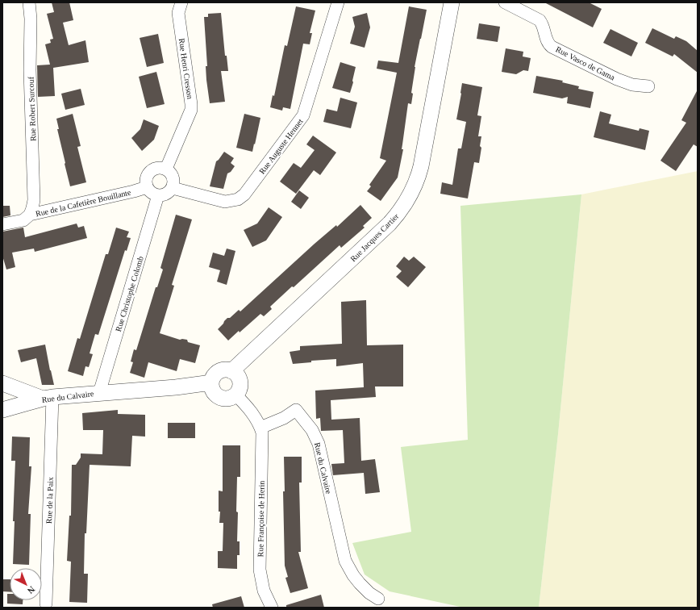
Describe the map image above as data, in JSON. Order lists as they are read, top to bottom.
{
  "streets": {
    "street": [
      "Rue Vasco de Gama",
      "Rue Henri Cresson",
      "Rue Robert Surcouf",
      "Rue Auguste Hennet",
      "Rue de la Cafetière Bouillante",
      "Rue Jacques Cartier",
      "Rue Christophe Colomb",
      "Rue du Calvaire",
      "Rue de la Paix",
      "Rue Françoise de Herin"
    ]
  },
  "crossings": [
    ["Rue Henri Cresson", "Rue Auguste Hennet"],
    ["Rue Henri Cresson", "Rue de la Cafetière Bouillante"],
    ["Rue Henri Cresson", "Rue Christophe Colomb"],
    ["Rue Robert Surcouf", "Rue de la Cafetière Bouillante"],
    ["Rue Auguste Hennet", "Rue de la Cafetière Bouillante"],
    ["Rue Auguste Hennet", "Rue Christophe Colomb"],
    ["Rue de la Cafetière Bouillante", "Rue Christophe Colomb"],
    ["Rue Jacques Cartier", "Rue du Calvaire"],
    ["Rue Christophe Colomb", "Rue du Calvaire"],
    ["Rue du Calvaire", "Rue de la Paix"],
    ["Rue du Calvaire", "Rue Françoise de Herin"]
  ],
  "north": "bottom right"
}
